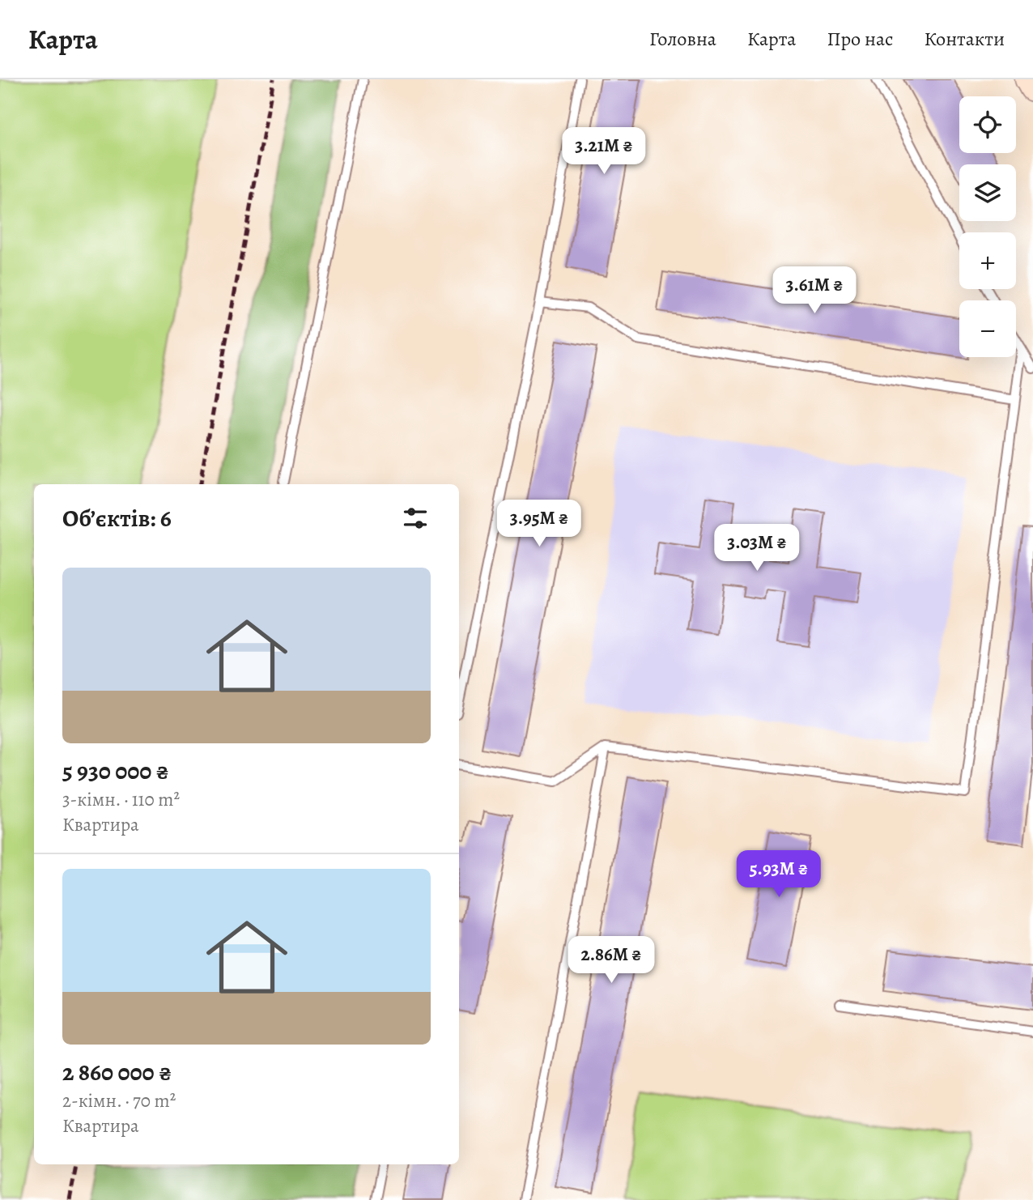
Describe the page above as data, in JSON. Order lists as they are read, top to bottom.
{
  "page": {
    "header": "Карта",
    "nav": [
      "Головна",
      "Карта",
      "Про нас",
      "Контакти"
    ],
    "map_buttons": ["+", "−"],
    "price": [
      "3.21M ₴",
      "3.61M ₴",
      "3.95M ₴",
      "3.03M ₴",
      "5.93M ₴",
      "2.86M ₴"
    ],
    "heading": "Об’єктів: 6",
    "list": [
      {
        "name": "5 930 000 ₴",
        "note": "3-кімн. · 110 m² · Квартира"
      },
      {
        "name": "2 860 000 ₴",
        "note": "2-кімн. · 70 m² · Квартира"
      }
    ]
  }
}
